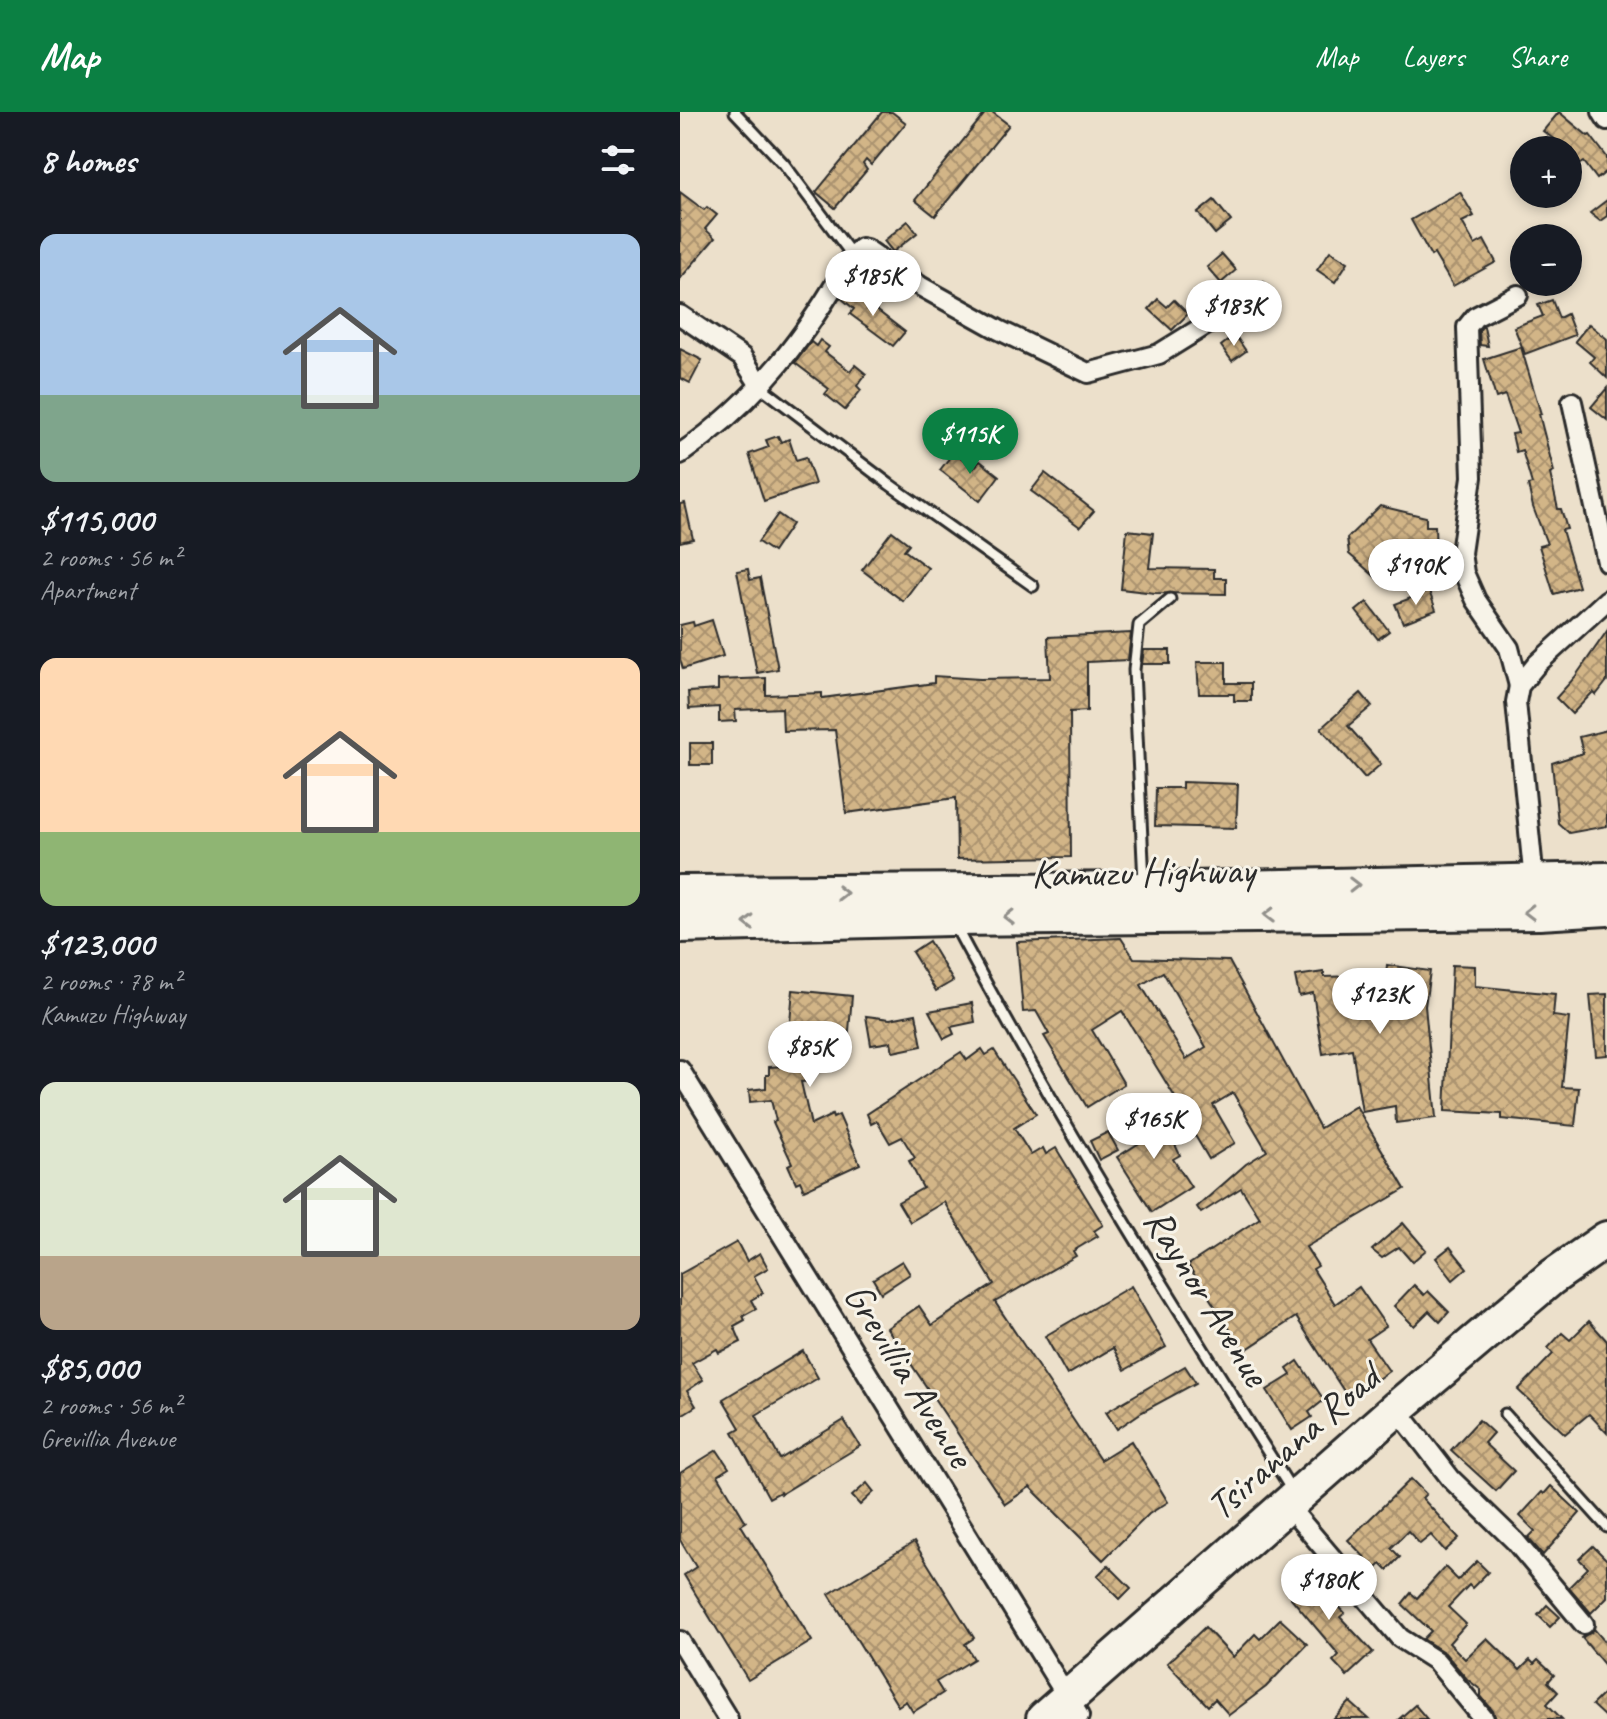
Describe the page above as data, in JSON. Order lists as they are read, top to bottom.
{
  "streets": {
    "highway": ["Kamuzu Highway", "Tsiranana Road"],
    "street": ["Grevillia Avenue"],
    "lane": ["Raynor Avenue"]
  },
  "crossings": [
    ["Kamuzu Highway", "Raynor Avenue"],
    ["Raynor Avenue", "Tsiranana Road"],
    ["Grevillia Avenue", "Tsiranana Road"]
  ],
  "page": {
    "header": "Map",
    "nav": ["Map", "Layers", "Share"],
    "heading": "8 homes",
    "map_buttons": ["+", "−"],
    "list": [
      {
        "name": "$115,000",
        "note": "2 rooms · 56 m² · Apartment"
      },
      {
        "name": "$123,000",
        "note": "2 rooms · 78 m² · Kamuzu Highway"
      },
      {
        "name": "$85,000",
        "note": "2 rooms · 56 m² · Grevillia Avenue"
      }
    ],
    "price": [
      "$185K",
      "$183K",
      "$115K",
      "$190K",
      "$123K",
      "$85K",
      "$165K",
      "$180K"
    ]
  }
}
